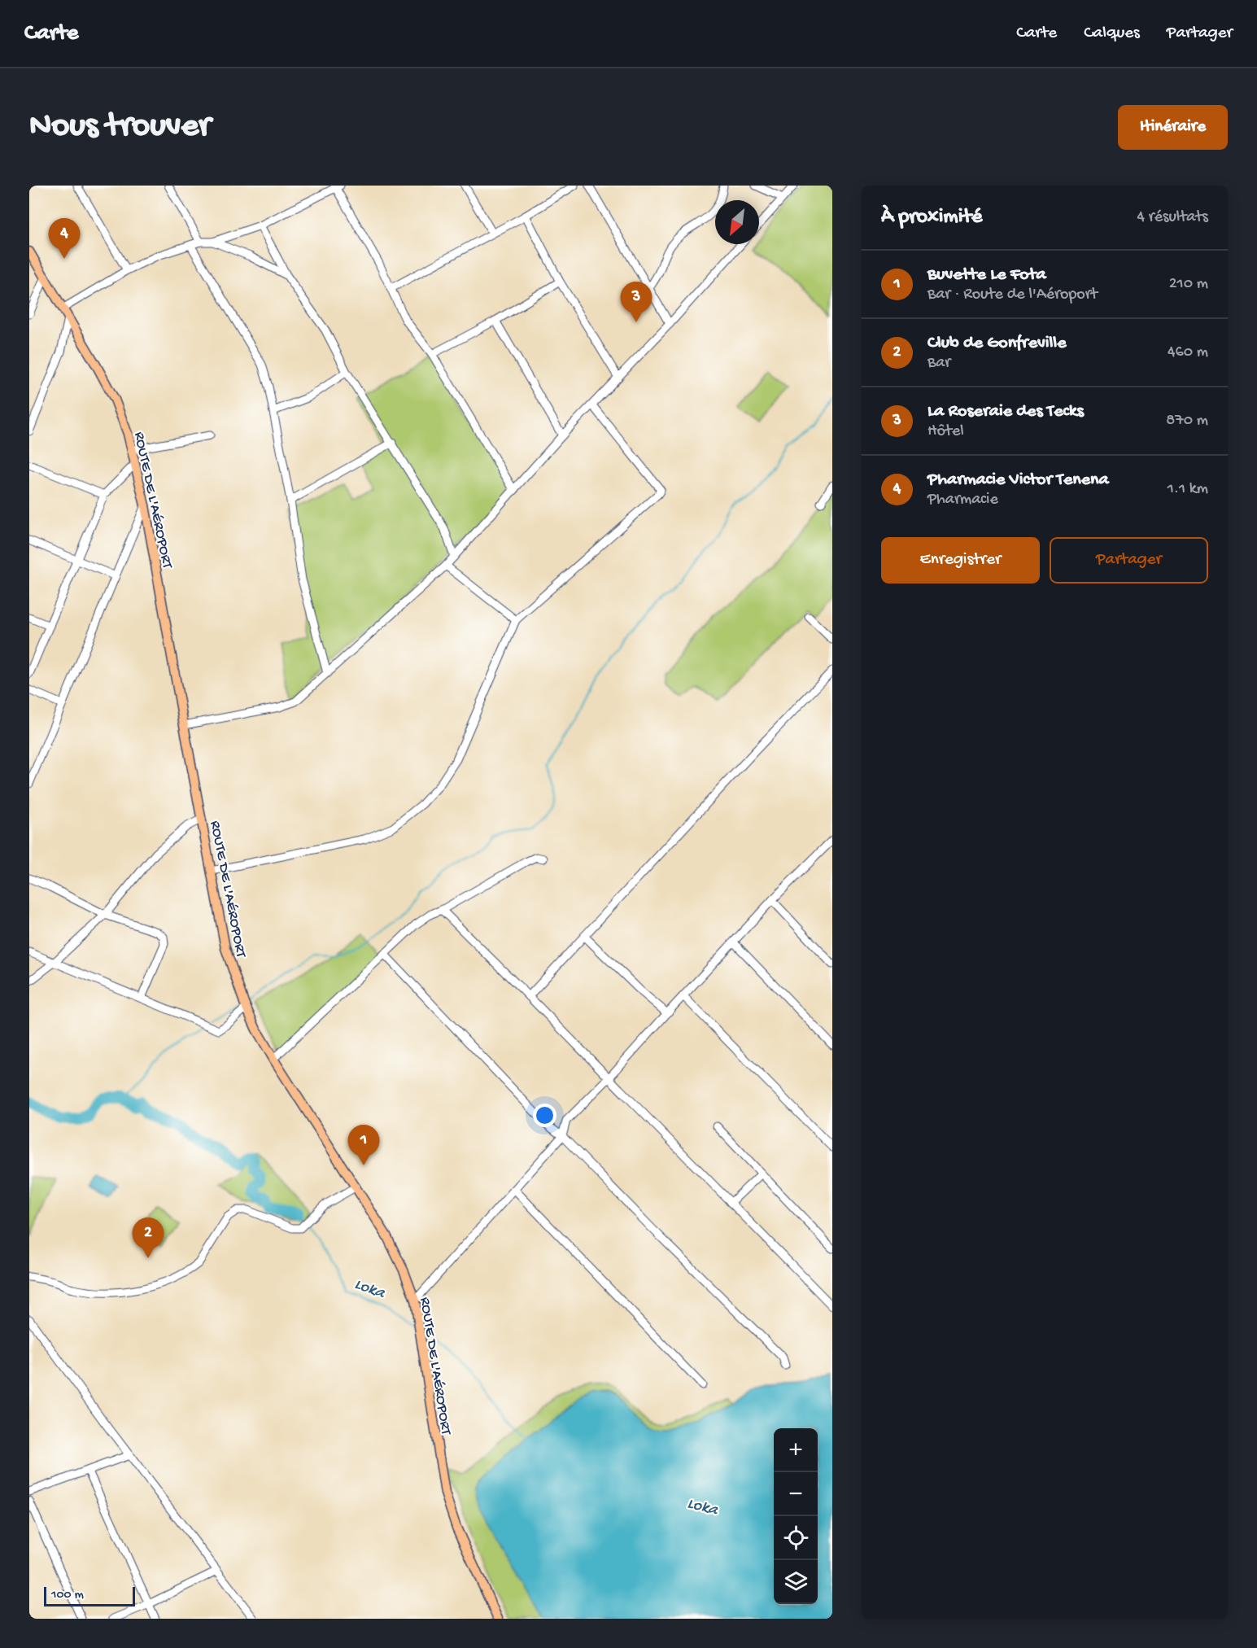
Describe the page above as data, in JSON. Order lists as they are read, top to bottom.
{
  "streets": {
    "main road": ["ROUTE DE L'AÉROPORT"]
  },
  "water": ["Loka"],
  "scale_bar": "100 m",
  "north": "bottom left",
  "page": {
    "header": "Carte",
    "nav": ["Carte", "Calques", "Partager"],
    "buttons": [
      "Itinéraire",
      ["Enregistrer", "Partager"]
    ],
    "title": "Nous trouver",
    "heading": ["À proximité", "4 résultats"],
    "pins": [
      "4",
      "3",
      "1",
      "2"
    ],
    "list": [
      {
        "mark": "1",
        "name": "Buvette Le Fota",
        "note": "Bar · Route de l'Aéroport",
        "value": "210 m"
      },
      {
        "mark": "2",
        "name": "Club de Gonfreville",
        "note": "Bar",
        "value": "460 m"
      },
      {
        "mark": "3",
        "name": "La Roseraie des Tecks",
        "note": "Hôtel",
        "value": "870 m"
      },
      {
        "mark": "4",
        "name": "Pharmacie Victor Tenena",
        "note": "Pharmacie",
        "value": "1.1 km"
      }
    ],
    "map_buttons": ["+", "−"],
    "scale": "100 m"
  }
}
